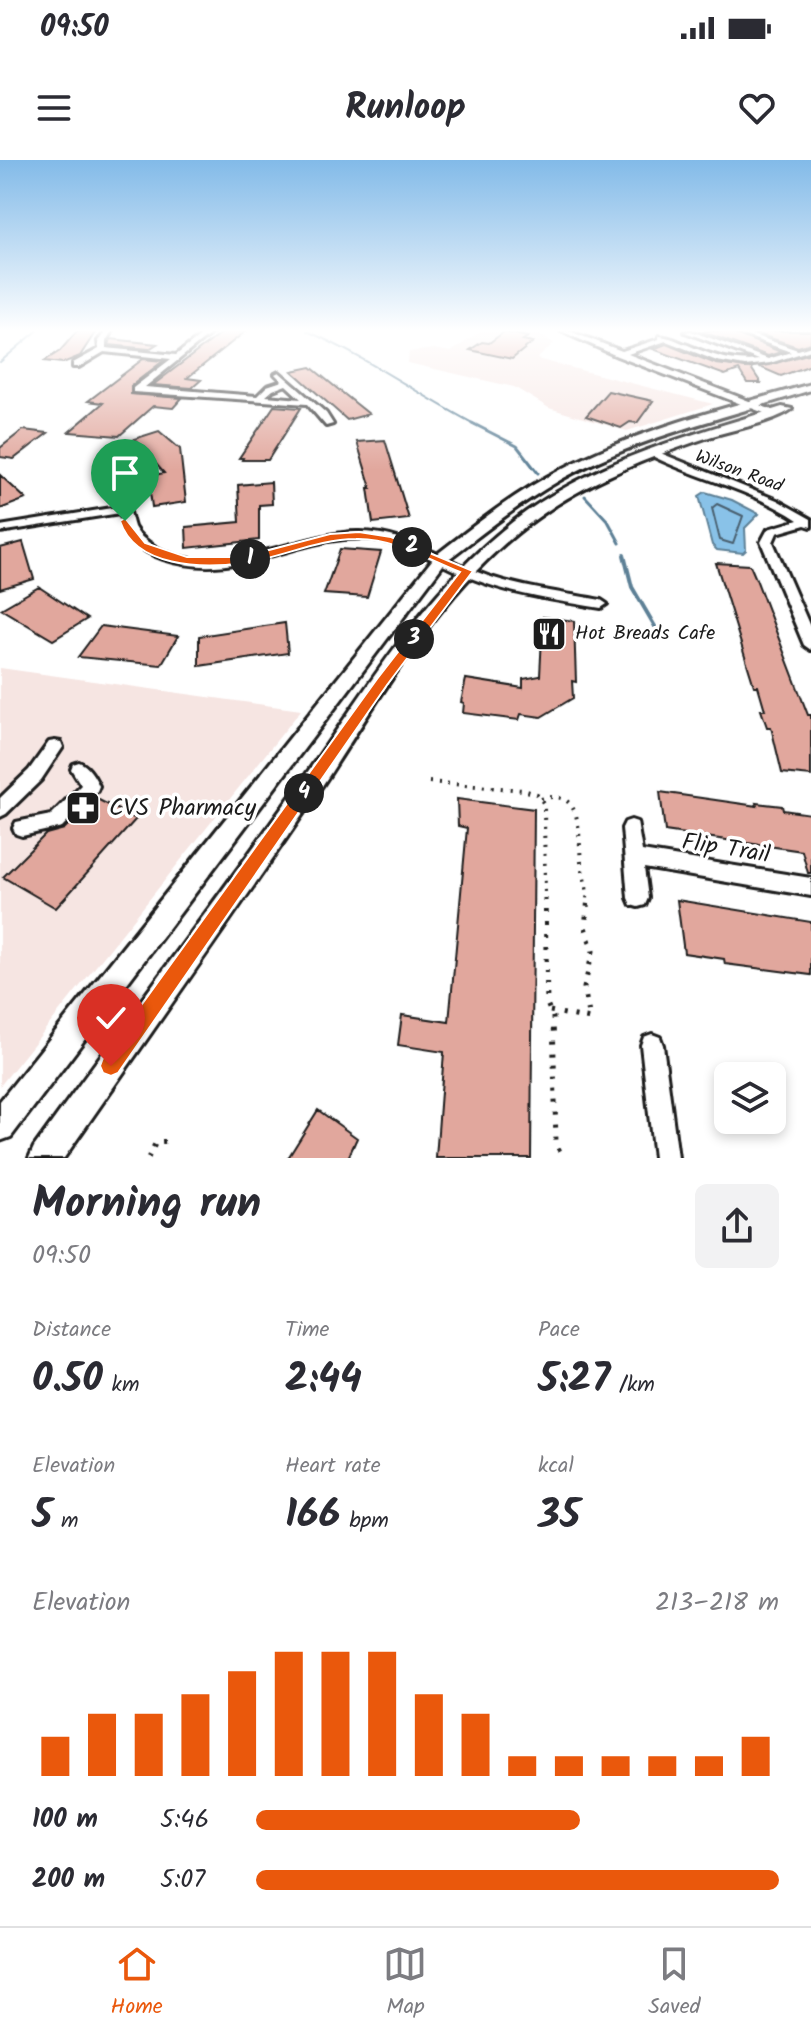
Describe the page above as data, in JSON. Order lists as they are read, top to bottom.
{
  "streets": {
    "street": ["Wilson Road", "Flip Trail"]
  },
  "places": {
    "restaurant": ["Hot Breads Cafe"],
    "pharmacy": ["CVS Pharmacy"]
  },
  "page": {
    "status": "09:50",
    "header": "Runloop",
    "pins": [
      "2",
      "1",
      "3",
      "4"
    ],
    "heading": ["Morning run", "09:50"],
    "stats": [
      ["Distance", "0.50 km"],
      ["Time", "2:44"],
      ["Pace", "5:27 /km"],
      ["Elevation", "5 m"],
      ["Heart rate", "166 bpm"],
      ["kcal", "35"]
    ],
    "chart": ["Elevation", "213–218 m"],
    "list": [
      {
        "name": "100 m",
        "note": "5:46"
      },
      {
        "name": "200 m",
        "note": "5:07"
      }
    ],
    "tabs": ["Home", "Map", "Saved"]
  }
}
